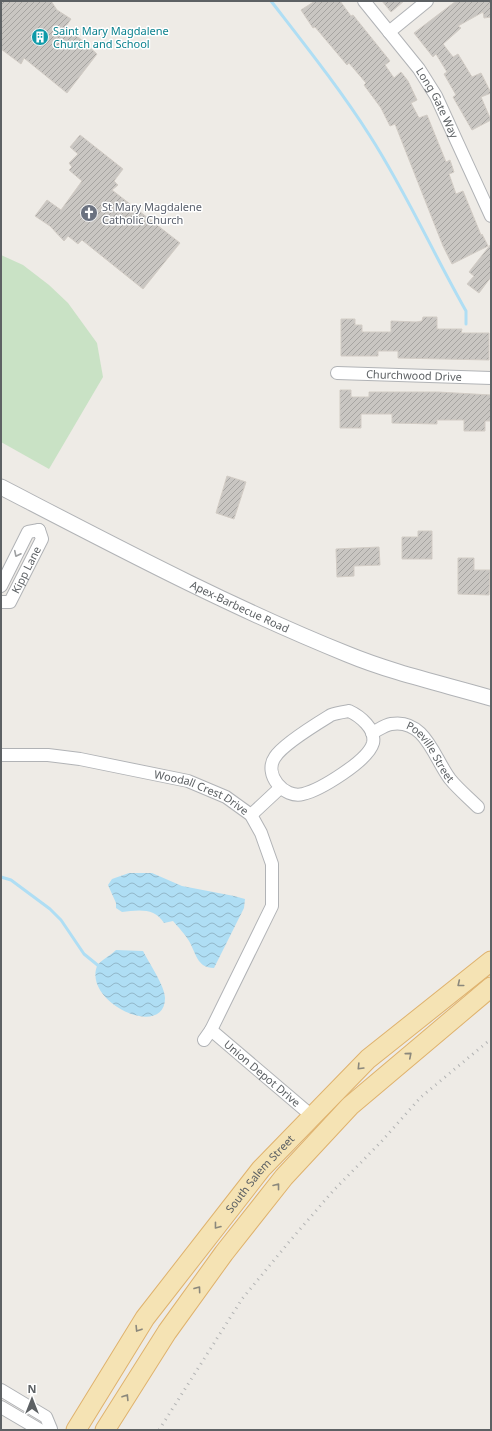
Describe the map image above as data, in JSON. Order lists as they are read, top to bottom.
{
  "streets": {
    "main road": ["South Salem Street"],
    "street": [
      "Long Gate Way",
      "Churchwood Drive",
      "Kipp Lane",
      "Apex-Barbecue Road",
      "Poeville Street",
      "Woodall Crest Drive",
      "Union Depot Drive"
    ]
  },
  "crossings": [
    ["Woodall Crest Drive", "Union Depot Drive"],
    ["Union Depot Drive", "South Salem Street"]
  ],
  "places": {
    "building": ["Saint Mary Magdalene Church and School"],
    "church": ["St Mary Magdalene Catholic Church"]
  },
  "north": "top"
}
